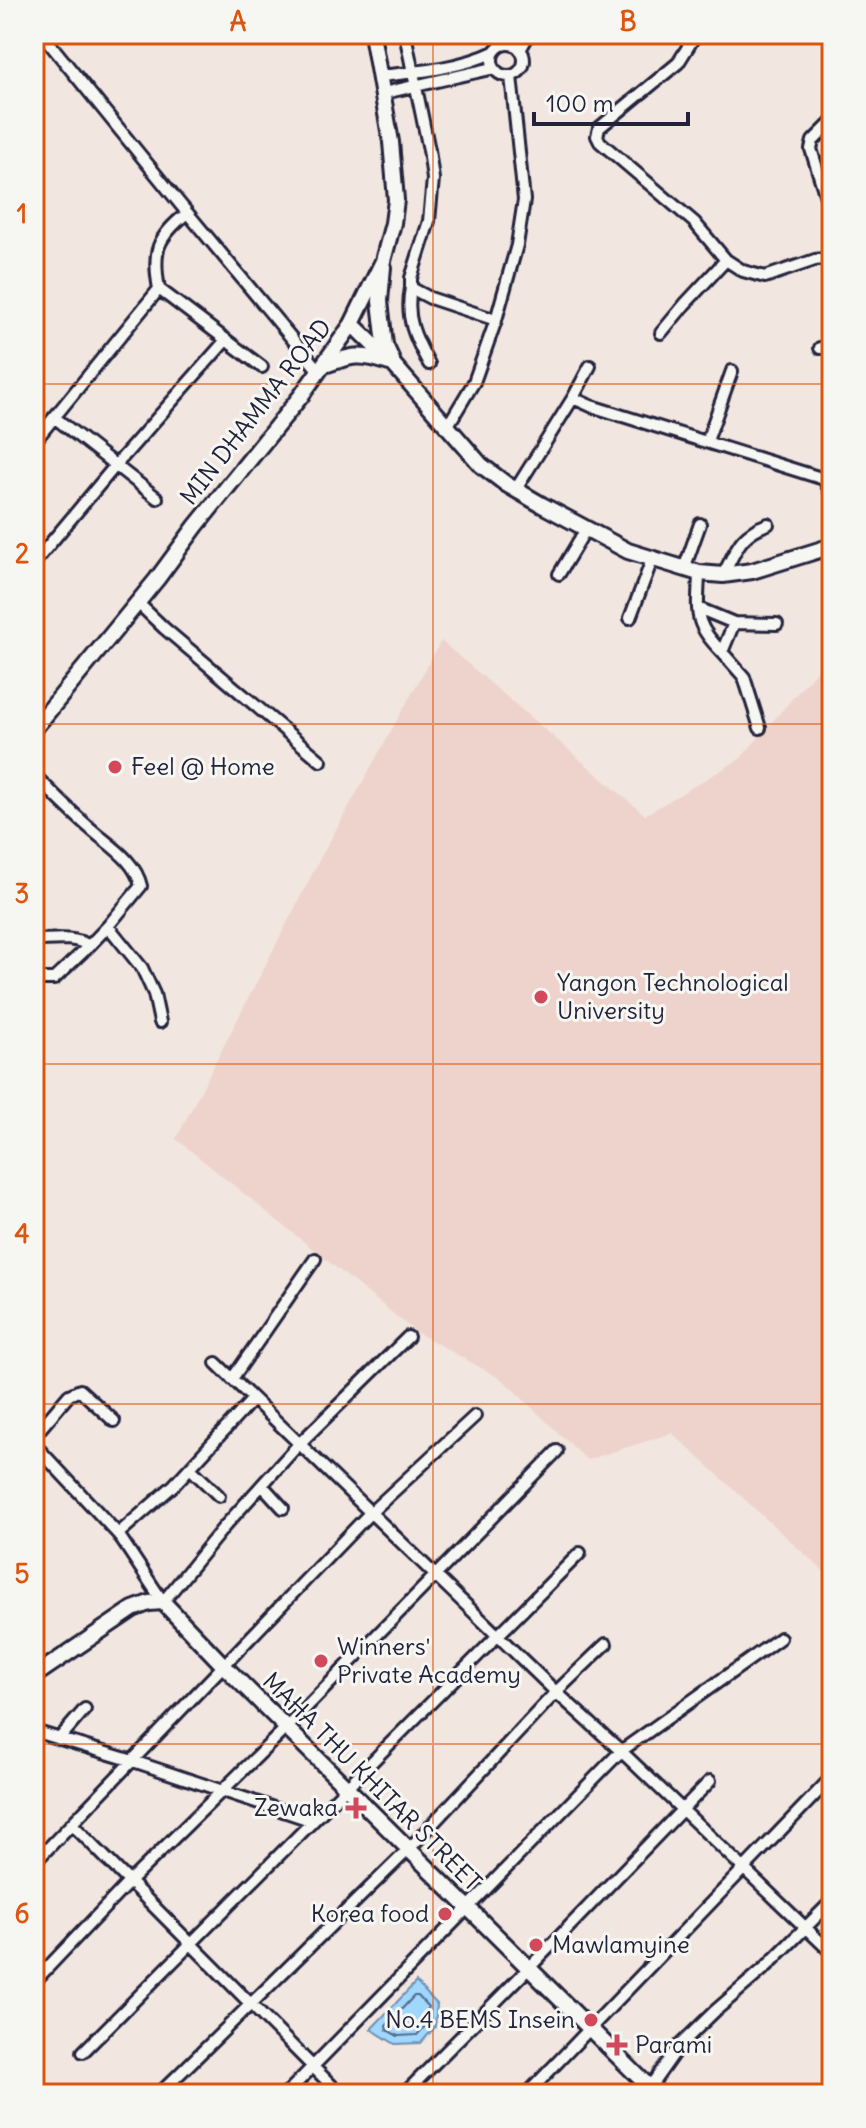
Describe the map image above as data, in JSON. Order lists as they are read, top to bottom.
{
  "streets": {
    "main road": ["MIN DHAMMA ROAD", "MAHA THU KHITAR STREET"]
  },
  "places": {
    "other": [
      "Feel @ Home",
      "Yangon Technological University",
      "Winners' Private Academy",
      "Korea food",
      "Mawlamyine",
      "No.4 BEMS Insein"
    ],
    "health": ["Zewaka", "Parami"]
  },
  "scale_bar": "100 m",
  "grid": {
    "columns": ["A", "B"],
    "rows": [
      "1",
      "2",
      "3",
      "4",
      "5",
      "6"
    ]
  }
}
